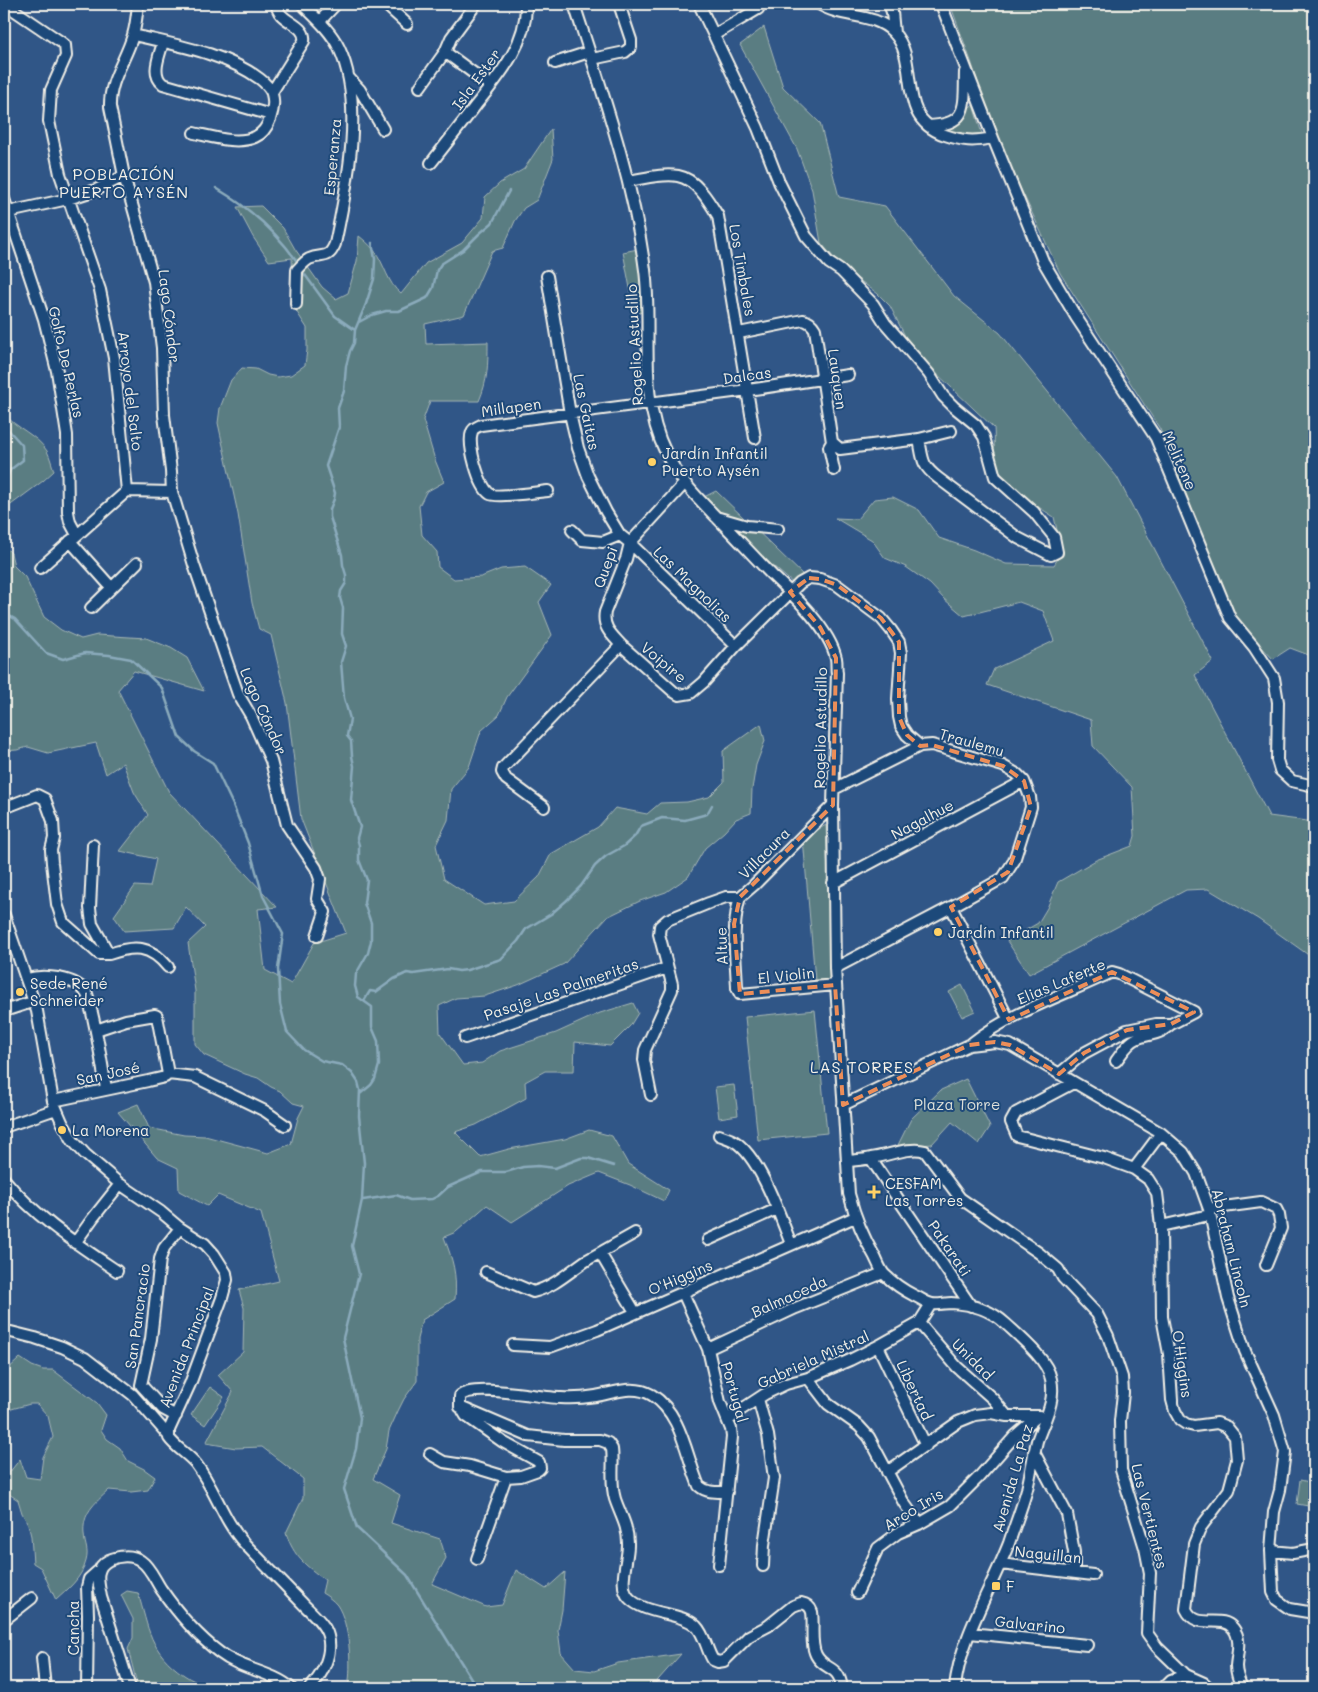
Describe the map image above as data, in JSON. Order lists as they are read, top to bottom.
{
  "streets": {
    "street": [
      "Isla Ester",
      "Esperanza",
      "Los Timbales",
      "Lago Cóndor",
      "Rogelio Astudillo",
      "Golfo De Perlas",
      "Dalcas",
      "Lauquen",
      "Arroyo del Salto",
      "Millapen",
      "Las Gaitas",
      "Melitene",
      "Quepi",
      "Las Magnolias",
      "Voipire",
      "Traulemu",
      "Nagalhue",
      "Villacura",
      "Altue",
      "El Violin",
      "Elias Laferte",
      "Pasaje Las Palmeritas",
      "San José",
      "Pakarati",
      "Abraham Lincoln",
      "O'Higgins",
      "Balmaceda",
      "San Pancracio",
      "Avenida Principal",
      "Gabriela Mistral",
      "Unidad",
      "Libertad",
      "Portugal",
      "Avenida La Paz",
      "Arco Iris",
      "Las Vertientes",
      "Naguillan",
      "Galvarino",
      "Cancha"
    ]
  },
  "crossings": [
    ["Los Timbales", "Rogelio Astudillo"],
    ["Los Timbales", "Dalcas"],
    ["Los Timbales", "Lauquen"],
    ["Rogelio Astudillo", "Dalcas"],
    ["Rogelio Astudillo", "Millapen"],
    ["Rogelio Astudillo", "Quepi"],
    ["Rogelio Astudillo", "Voipire"],
    ["Rogelio Astudillo", "Traulemu"],
    ["Rogelio Astudillo", "Nagalhue"],
    ["Rogelio Astudillo", "Villacura"],
    ["Rogelio Astudillo", "El Violin"],
    ["Rogelio Astudillo", "Pakarati"],
    ["Rogelio Astudillo", "Abraham Lincoln"],
    ["Rogelio Astudillo", "O'Higgins"],
    ["Rogelio Astudillo", "Balmaceda"],
    ["Rogelio Astudillo", "Gabriela Mistral"],
    ["Rogelio Astudillo", "Avenida La Paz"],
    ["Rogelio Astudillo", "Las Vertientes"],
    ["Dalcas", "Lauquen"],
    ["Dalcas", "Millapen"],
    ["Millapen", "Las Gaitas"],
    ["Las Gaitas", "Quepi"],
    ["Las Gaitas", "Las Magnolias"],
    ["Quepi", "Las Magnolias"],
    ["Quepi", "Voipire"],
    ["Las Magnolias", "Voipire"],
    ["Voipire", "Traulemu"],
    ["Traulemu", "Nagalhue"],
    ["Villacura", "Altue"],
    ["Villacura", "Pasaje Las Palmeritas"],
    ["Altue", "El Violin"],
    ["Elias Laferte", "Abraham Lincoln"],
    ["San José", "Avenida Principal"],
    ["Pakarati", "Avenida La Paz"],
    ["Pakarati", "Las Vertientes"],
    ["Abraham Lincoln", "O'Higgins"],
    ["O'Higgins", "Portugal"],
    ["Balmaceda", "Portugal"],
    ["San Pancracio", "Avenida Principal"],
    ["Gabriela Mistral", "Unidad"],
    ["Gabriela Mistral", "Libertad"],
    ["Gabriela Mistral", "Portugal"],
    ["Avenida La Paz", "Arco Iris"],
    ["Avenida La Paz", "Naguillan"],
    ["Avenida La Paz", "Galvarino"]
  ],
  "districts": ["POBLACIÓN PUERTO AYSÉN", "LAS TORRES"],
  "parks": ["Plaza Torre"],
  "places": {
    "other": [
      "Jardín Infantil Puerto Aysén",
      "Jardín Infantil",
      "Sede René Schneider",
      "La Morena"
    ],
    "health": ["CESFAM Las Torres"],
    "transit": ["F"]
  }
}
